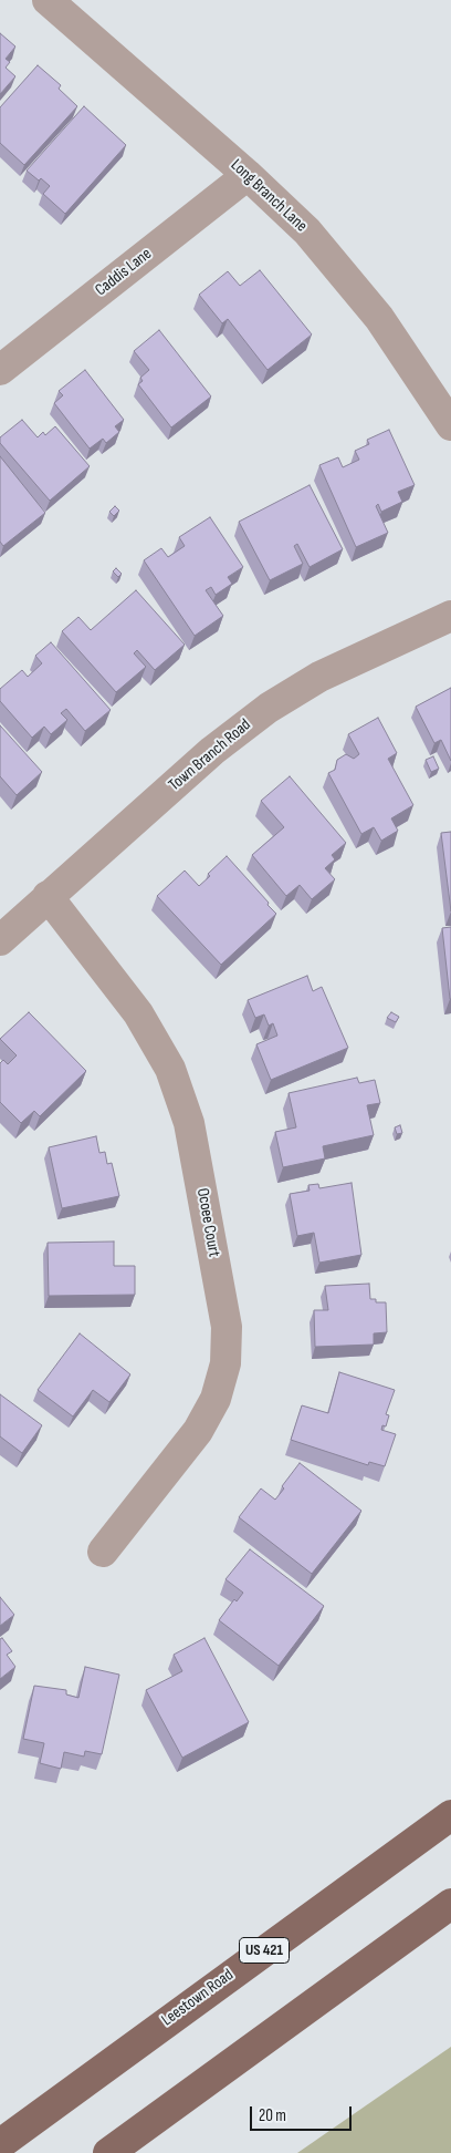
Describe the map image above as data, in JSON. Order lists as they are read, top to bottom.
{
  "streets": {
    "main road": ["US 421", "Leestown Road"],
    "street": [
      "Long Branch Lane",
      "Caddis Lane",
      "Town Branch Road",
      "Ocoee Court"
    ]
  },
  "crossings": [
    ["Long Branch Lane", "Caddis Lane"],
    ["Town Branch Road", "Ocoee Court"]
  ],
  "scale_bar": "20 m"
}
